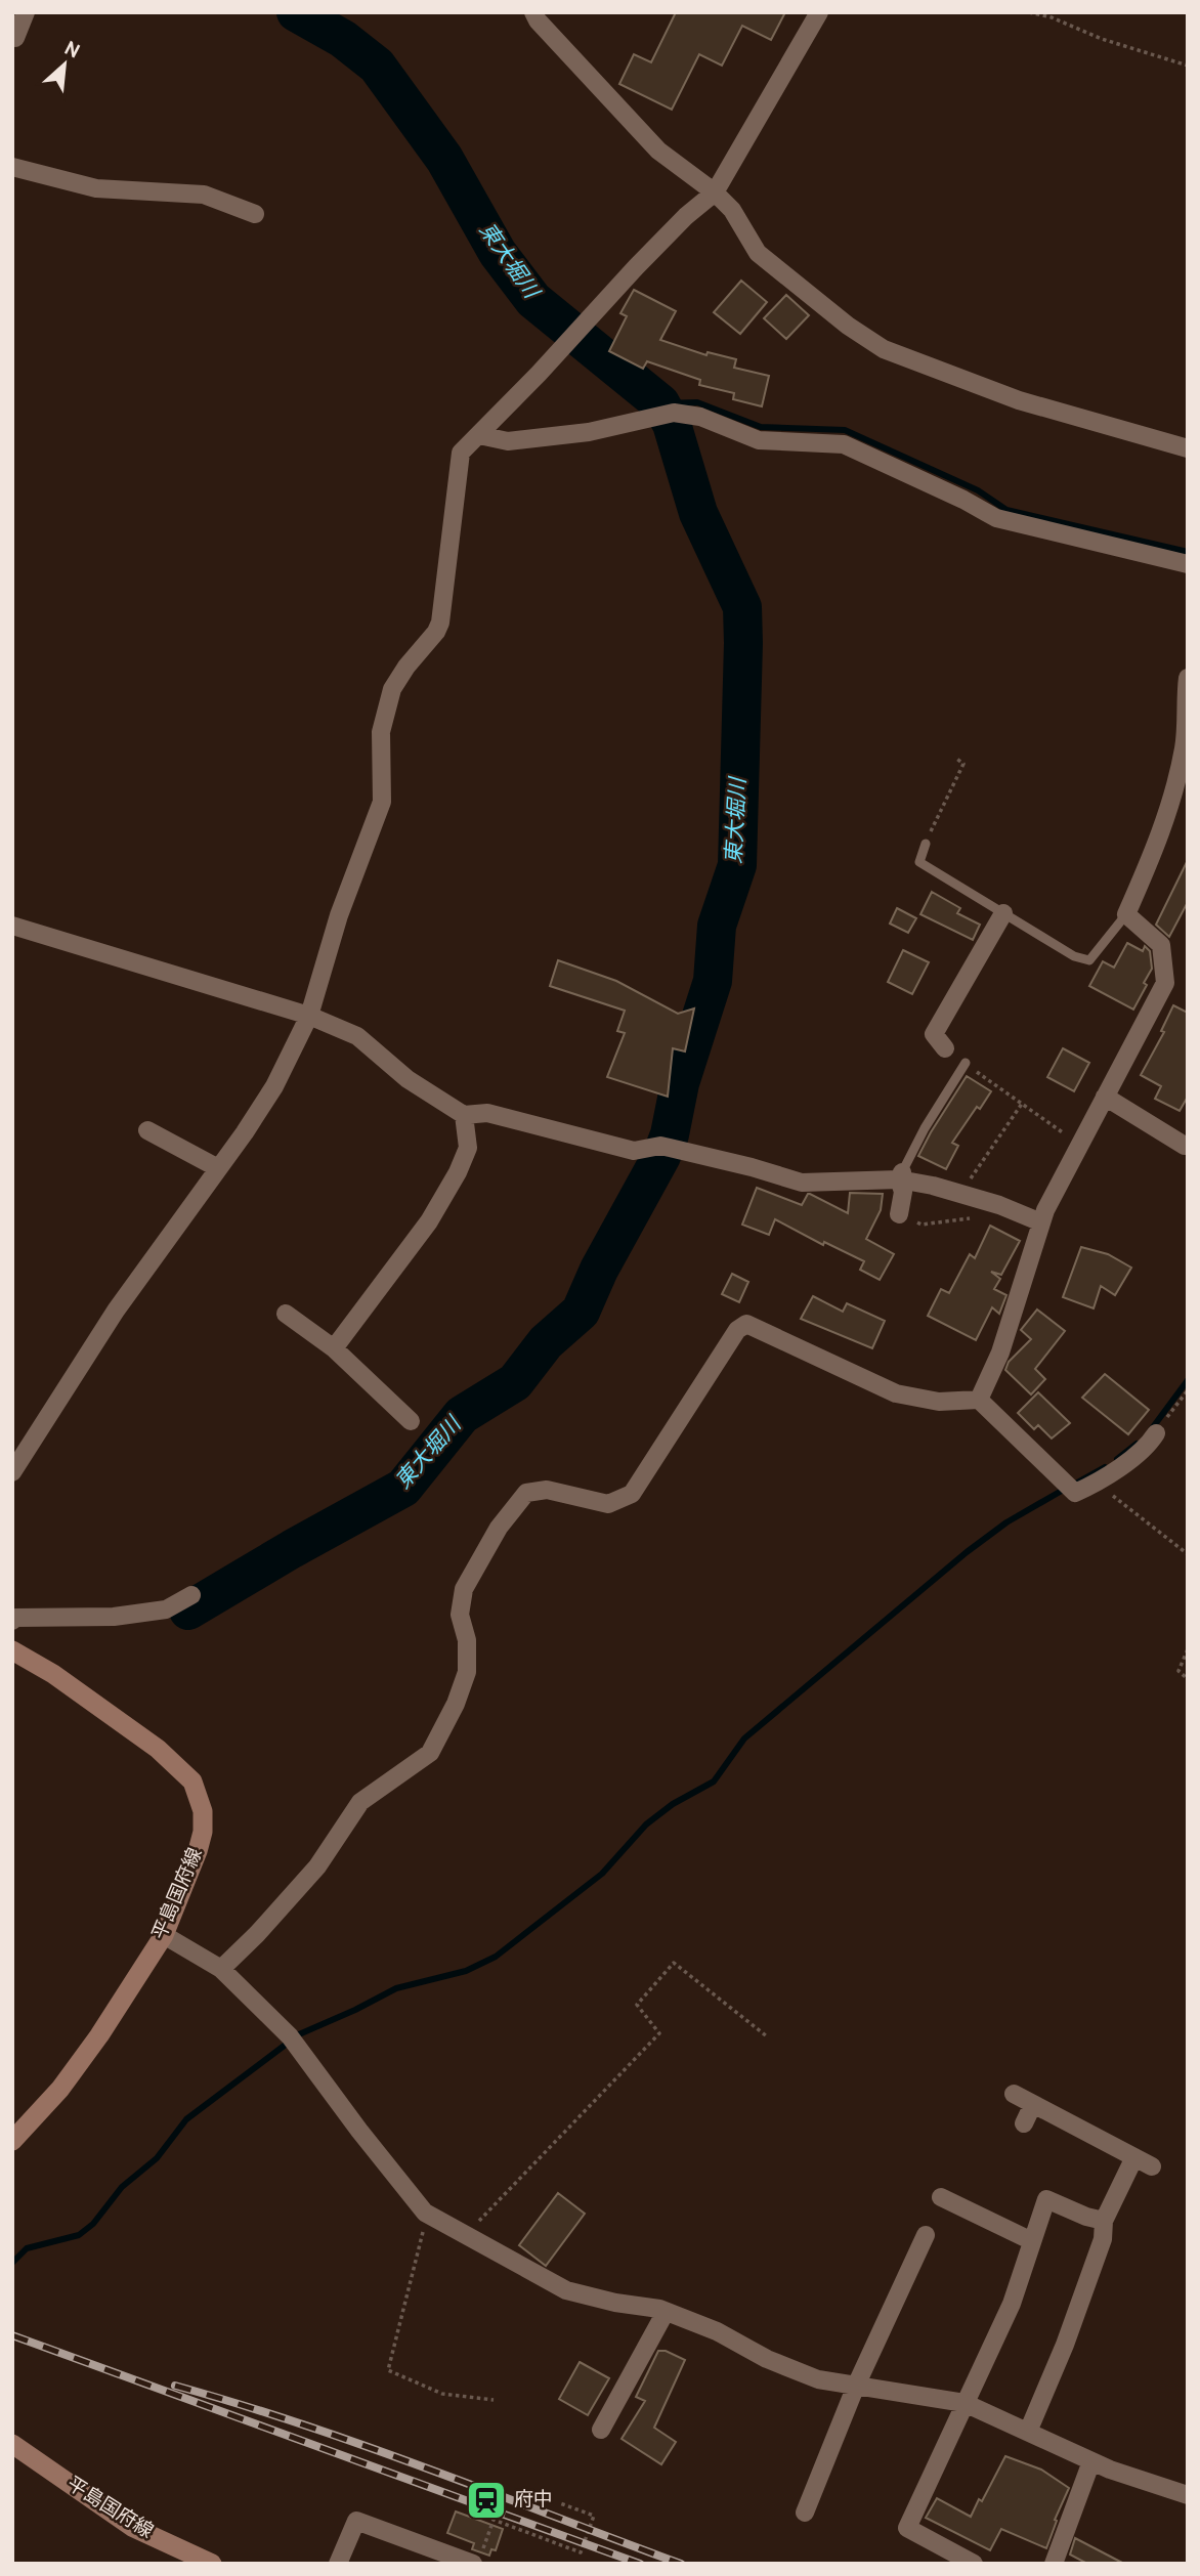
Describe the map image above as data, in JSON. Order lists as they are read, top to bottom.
{
  "streets": {
    "main road": ["平島国府線"]
  },
  "water": ["東大堀川"],
  "places": {
    "station": ["府中"]
  },
  "north": "top right"
}
